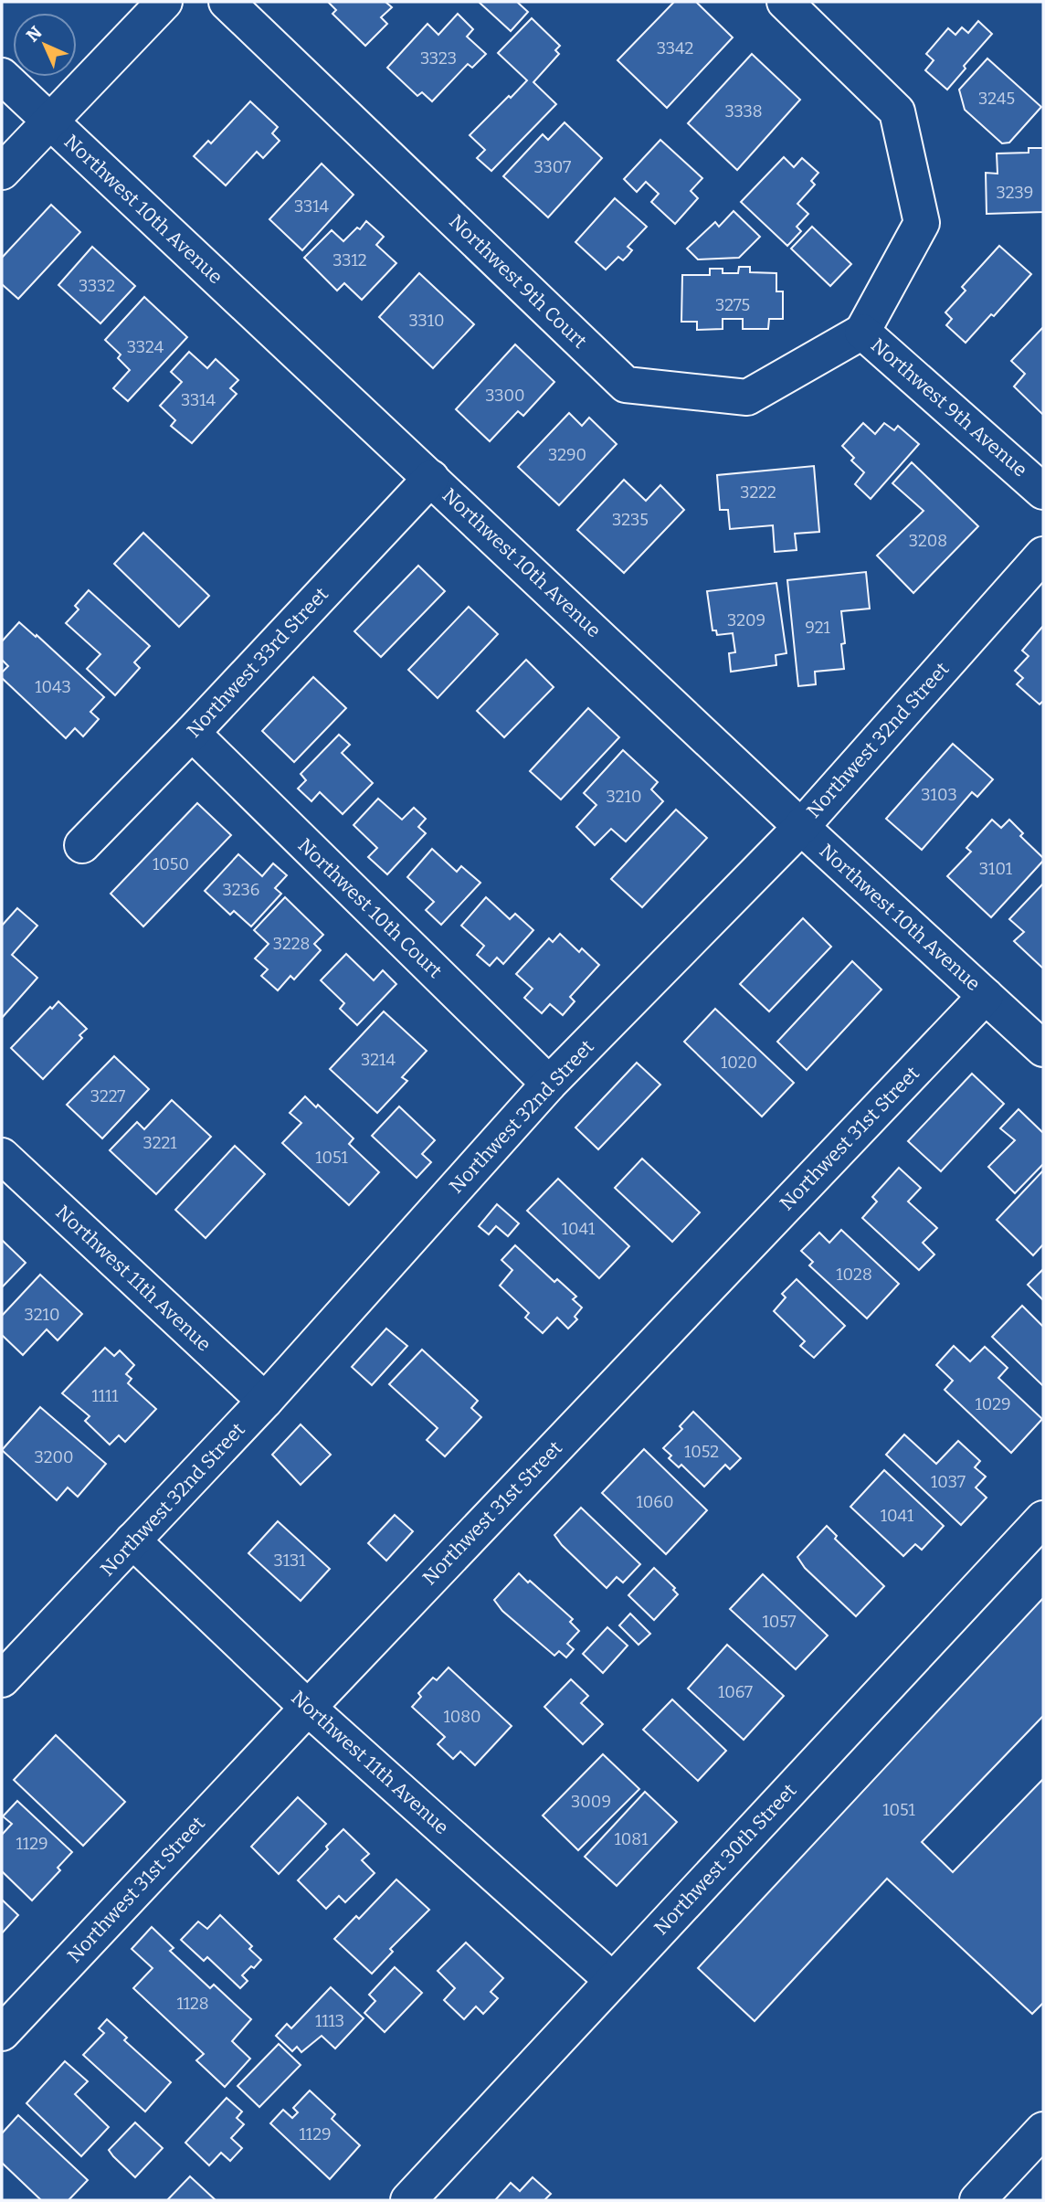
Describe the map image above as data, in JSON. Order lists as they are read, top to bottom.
{
  "streets": {
    "street": [
      "Northwest 10th Avenue",
      "Northwest 9th Court",
      "Northwest 9th Avenue",
      "Northwest 33rd Street",
      "Northwest 32nd Street",
      "Northwest 10th Court",
      "Northwest 31st Street",
      "Northwest 11th Avenue",
      "Northwest 30th Street"
    ]
  },
  "crossings": [
    ["Northwest 10th Avenue", "Northwest 33rd Street"],
    ["Northwest 10th Avenue", "Northwest 32nd Street"],
    ["Northwest 10th Avenue", "Northwest 31st Street"],
    ["Northwest 9th Court", "Northwest 9th Avenue"],
    ["Northwest 33rd Street", "Northwest 10th Court"],
    ["Northwest 32nd Street", "Northwest 10th Court"],
    ["Northwest 32nd Street", "Northwest 11th Avenue"],
    ["Northwest 31st Street", "Northwest 11th Avenue"],
    ["Northwest 11th Avenue", "Northwest 30th Street"]
  ],
  "house_numbers": [
    "3342",
    "3323",
    "3245",
    "3338",
    "3307",
    "3239",
    "3314",
    "3312",
    "3332",
    "3275",
    "3310",
    "3324",
    "3300",
    "3314",
    "3290",
    "3222",
    "3235",
    "3208",
    "3209",
    "921",
    "1043",
    "3103",
    "3210",
    "1050",
    "3101",
    "3236",
    "3228",
    "3214",
    "1020",
    "3227",
    "3221",
    "1051",
    "1041",
    "1028",
    "3210",
    "1111",
    "1029",
    "1052",
    "3200",
    "1037",
    "1060",
    "1041",
    "3131",
    "1057",
    "1067",
    "1080",
    "3009",
    "1051",
    "1081",
    "1129",
    "1128",
    "1113",
    "1129"
  ],
  "north": "top left"
}
